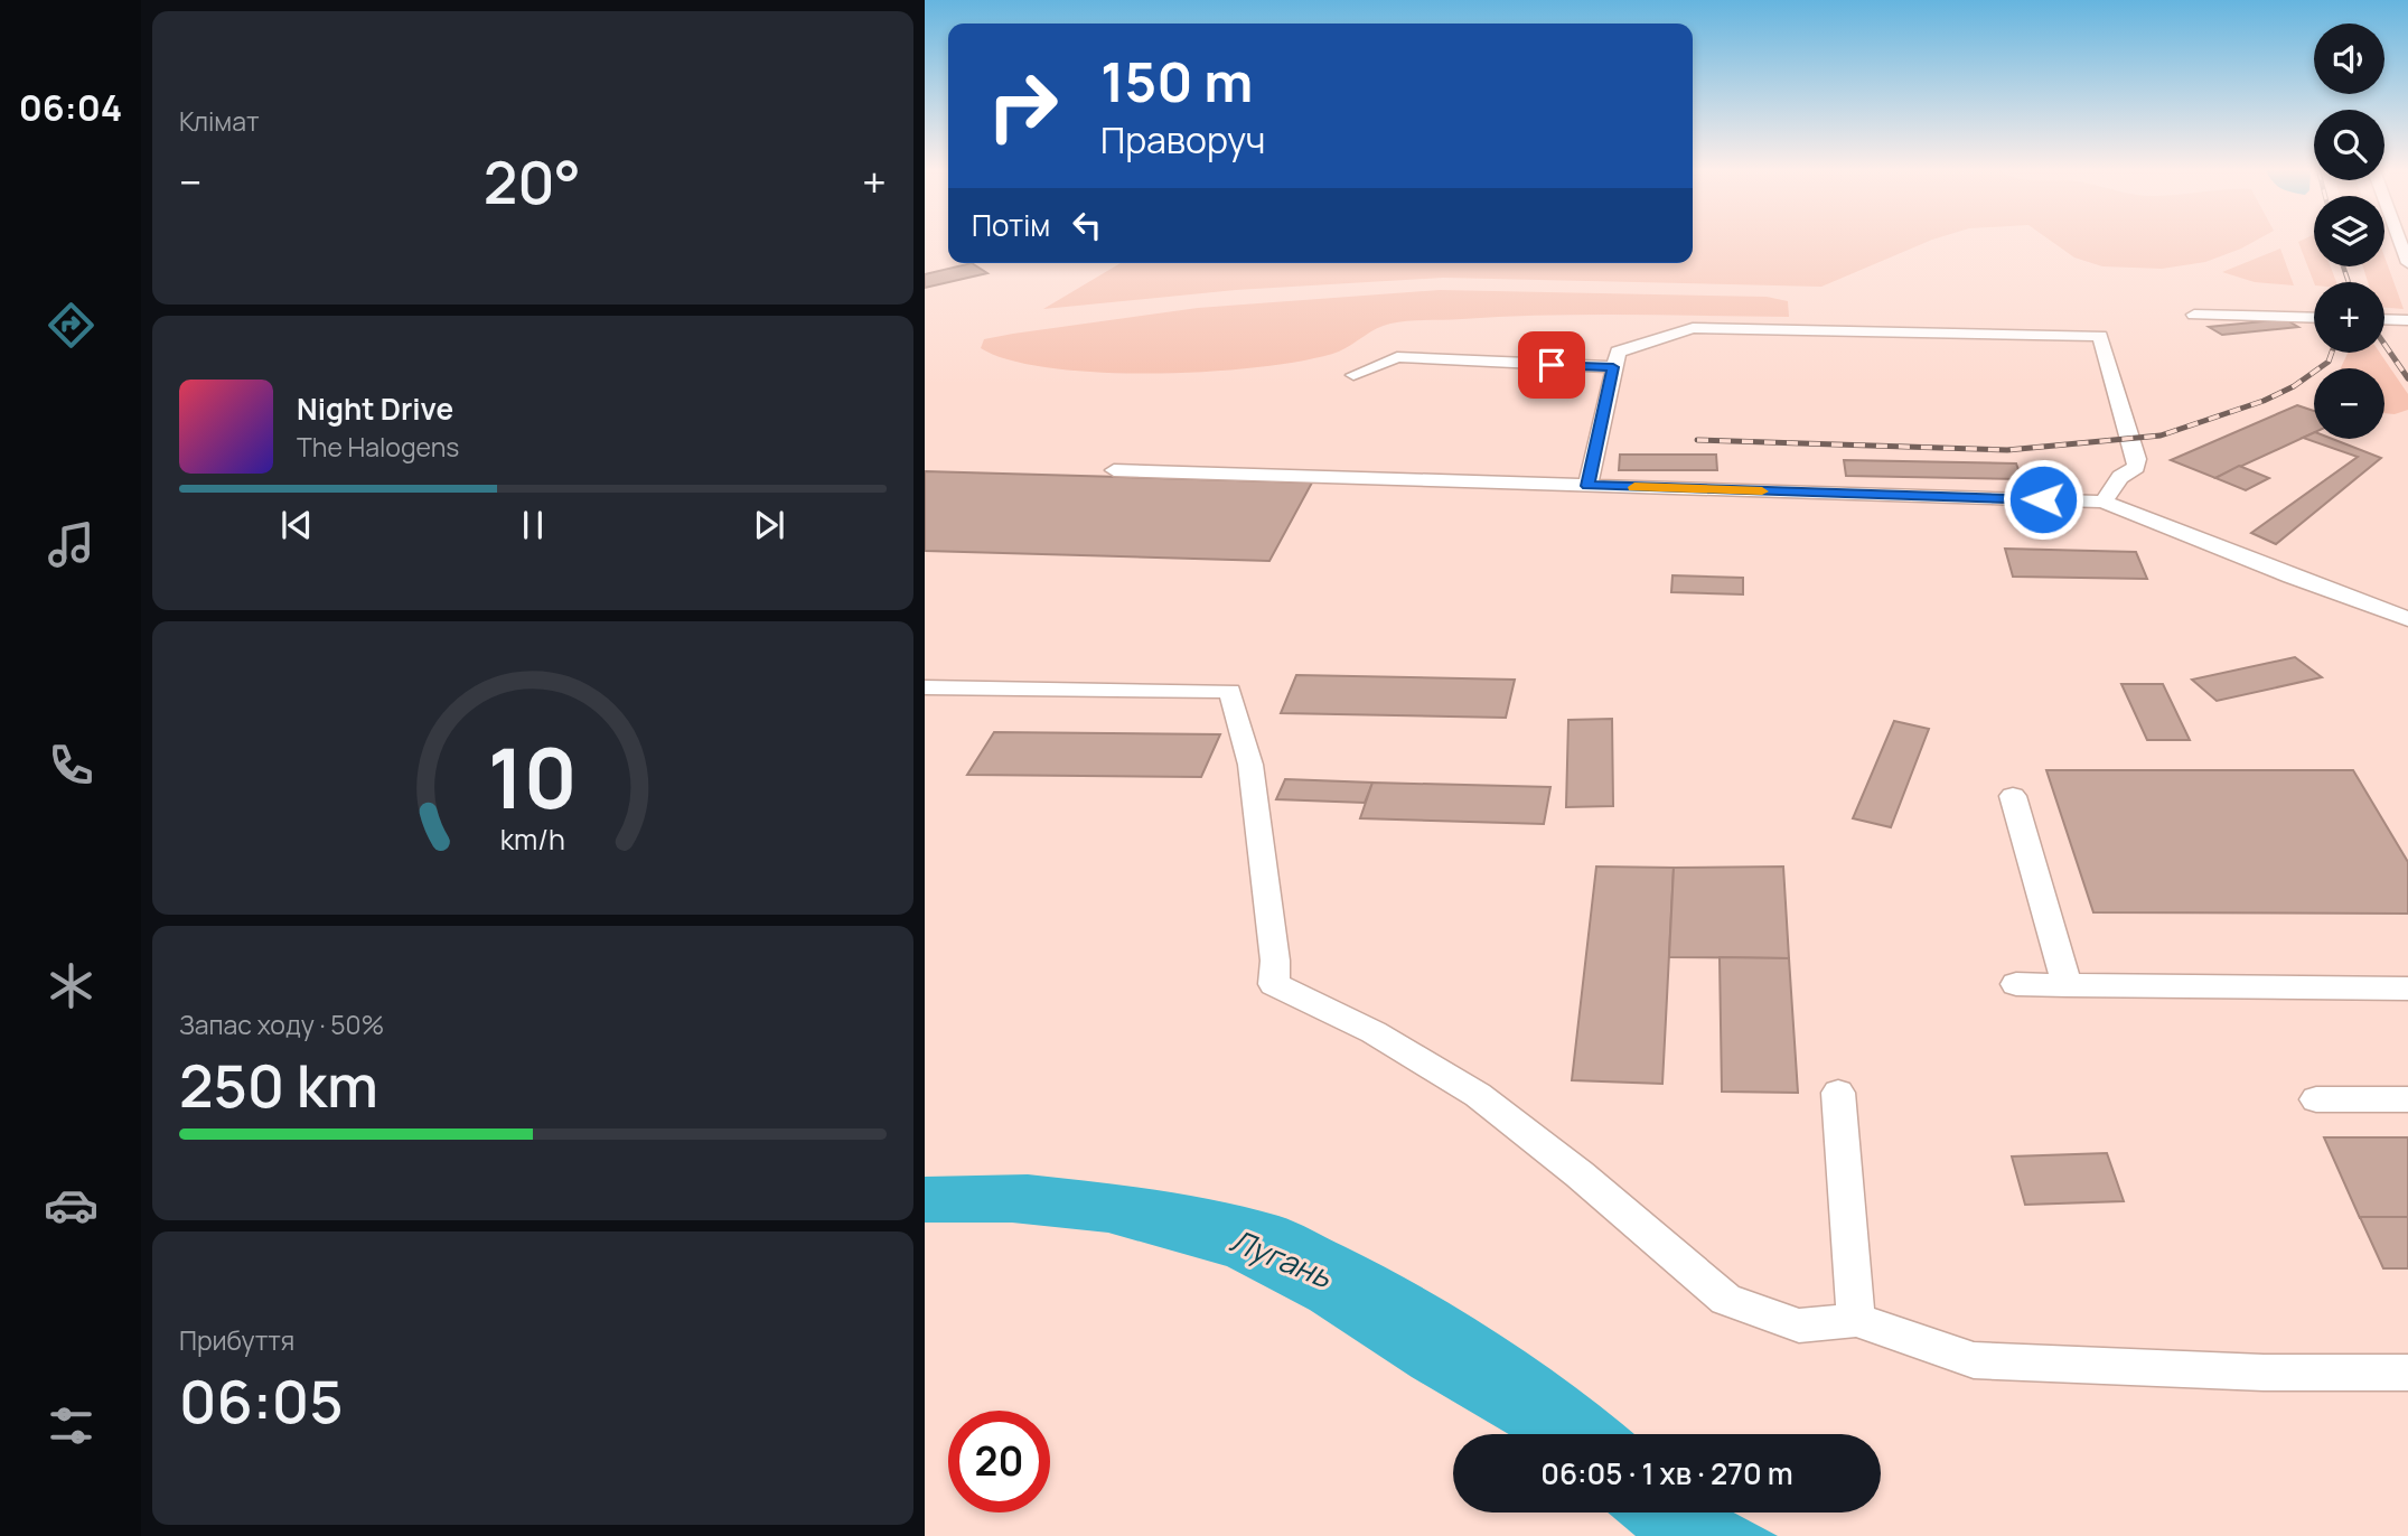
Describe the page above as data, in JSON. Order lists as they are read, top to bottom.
{
  "water": ["Лугань"],
  "page": {
    "tabs": "06:04",
    "tile": [
      "Клімат",
      ["Запас ходу · 50%", "250 km"],
      ["Прибуття", "06:05"]
    ],
    "map_buttons": ["+", "−"],
    "turn": ["150 m", "Праворуч"],
    "heat": ["−", "20°", "+"],
    "then": "Потім",
    "song": ["Night Drive", "The Halogens"],
    "limit": "20",
    "trip": "06:05 · 1 хв · 270 m",
    "gauge": ["10", "km/h"]
  }
}
